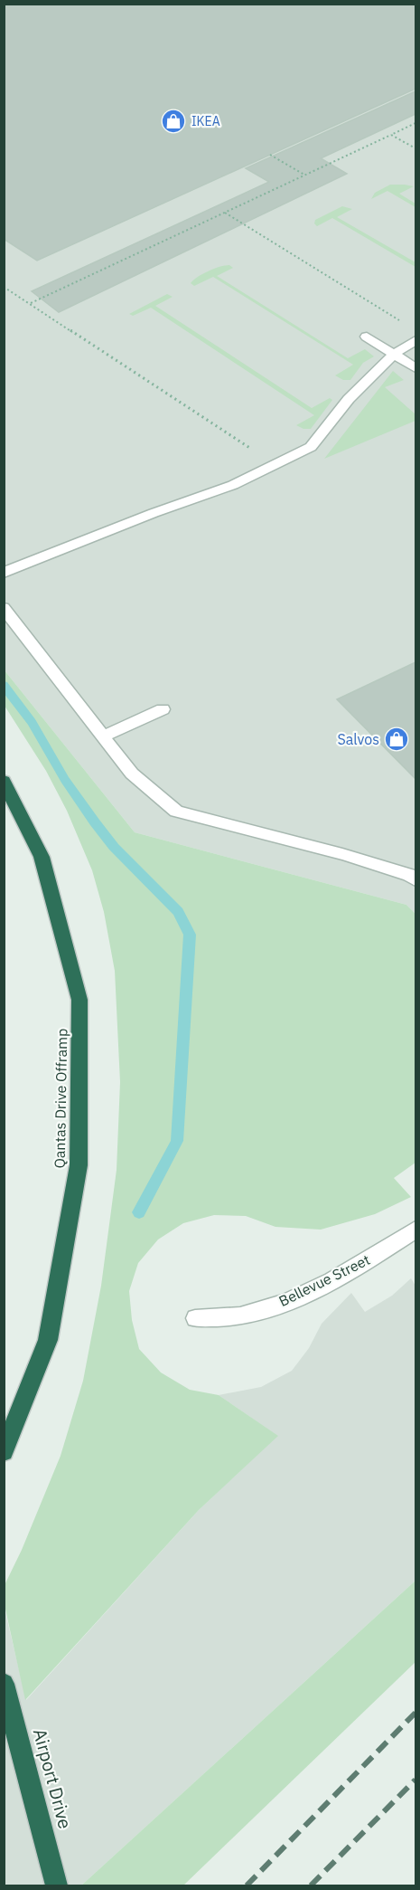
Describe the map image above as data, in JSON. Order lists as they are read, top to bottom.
{
  "streets": {
    "highway": ["Qantas Drive Offramp", "Airport Drive"],
    "street": ["Bellevue Street"]
  },
  "places": {
    "shop": ["IKEA", "Salvos"]
  }
}
